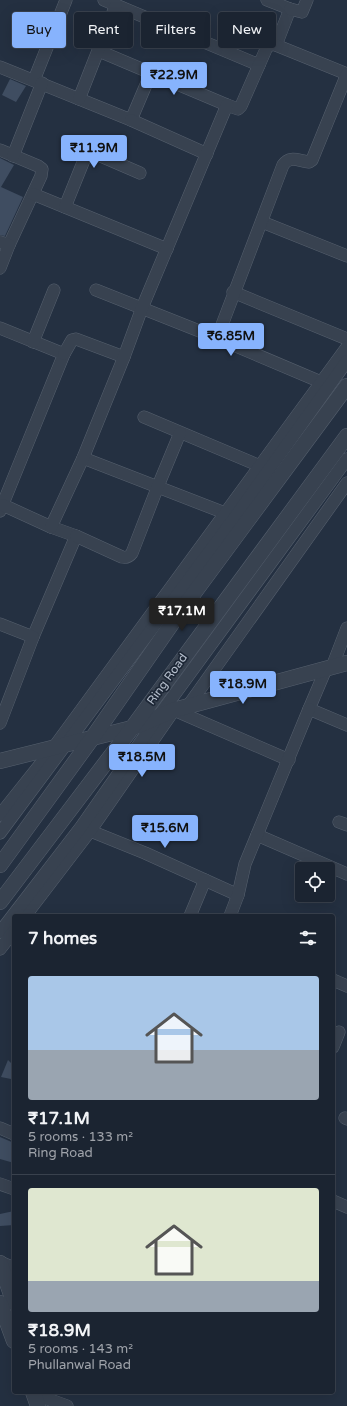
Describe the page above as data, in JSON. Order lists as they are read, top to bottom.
{
  "streets": {
    "street": ["Ring Road"]
  },
  "page": {
    "chip": [
      "Buy",
      "Rent",
      "Filters",
      "New"
    ],
    "price": [
      "₹22.9M",
      "₹11.9M",
      "₹6.85M",
      "₹17.1M",
      "₹18.9M",
      "₹18.5M",
      "₹15.6M"
    ],
    "heading": "7 homes",
    "list": [
      {
        "name": "₹17.1M",
        "note": "5 rooms · 133 m² · Ring Road"
      },
      {
        "name": "₹18.9M",
        "note": "5 rooms · 143 m² · Phullanwal Road"
      }
    ]
  }
}
